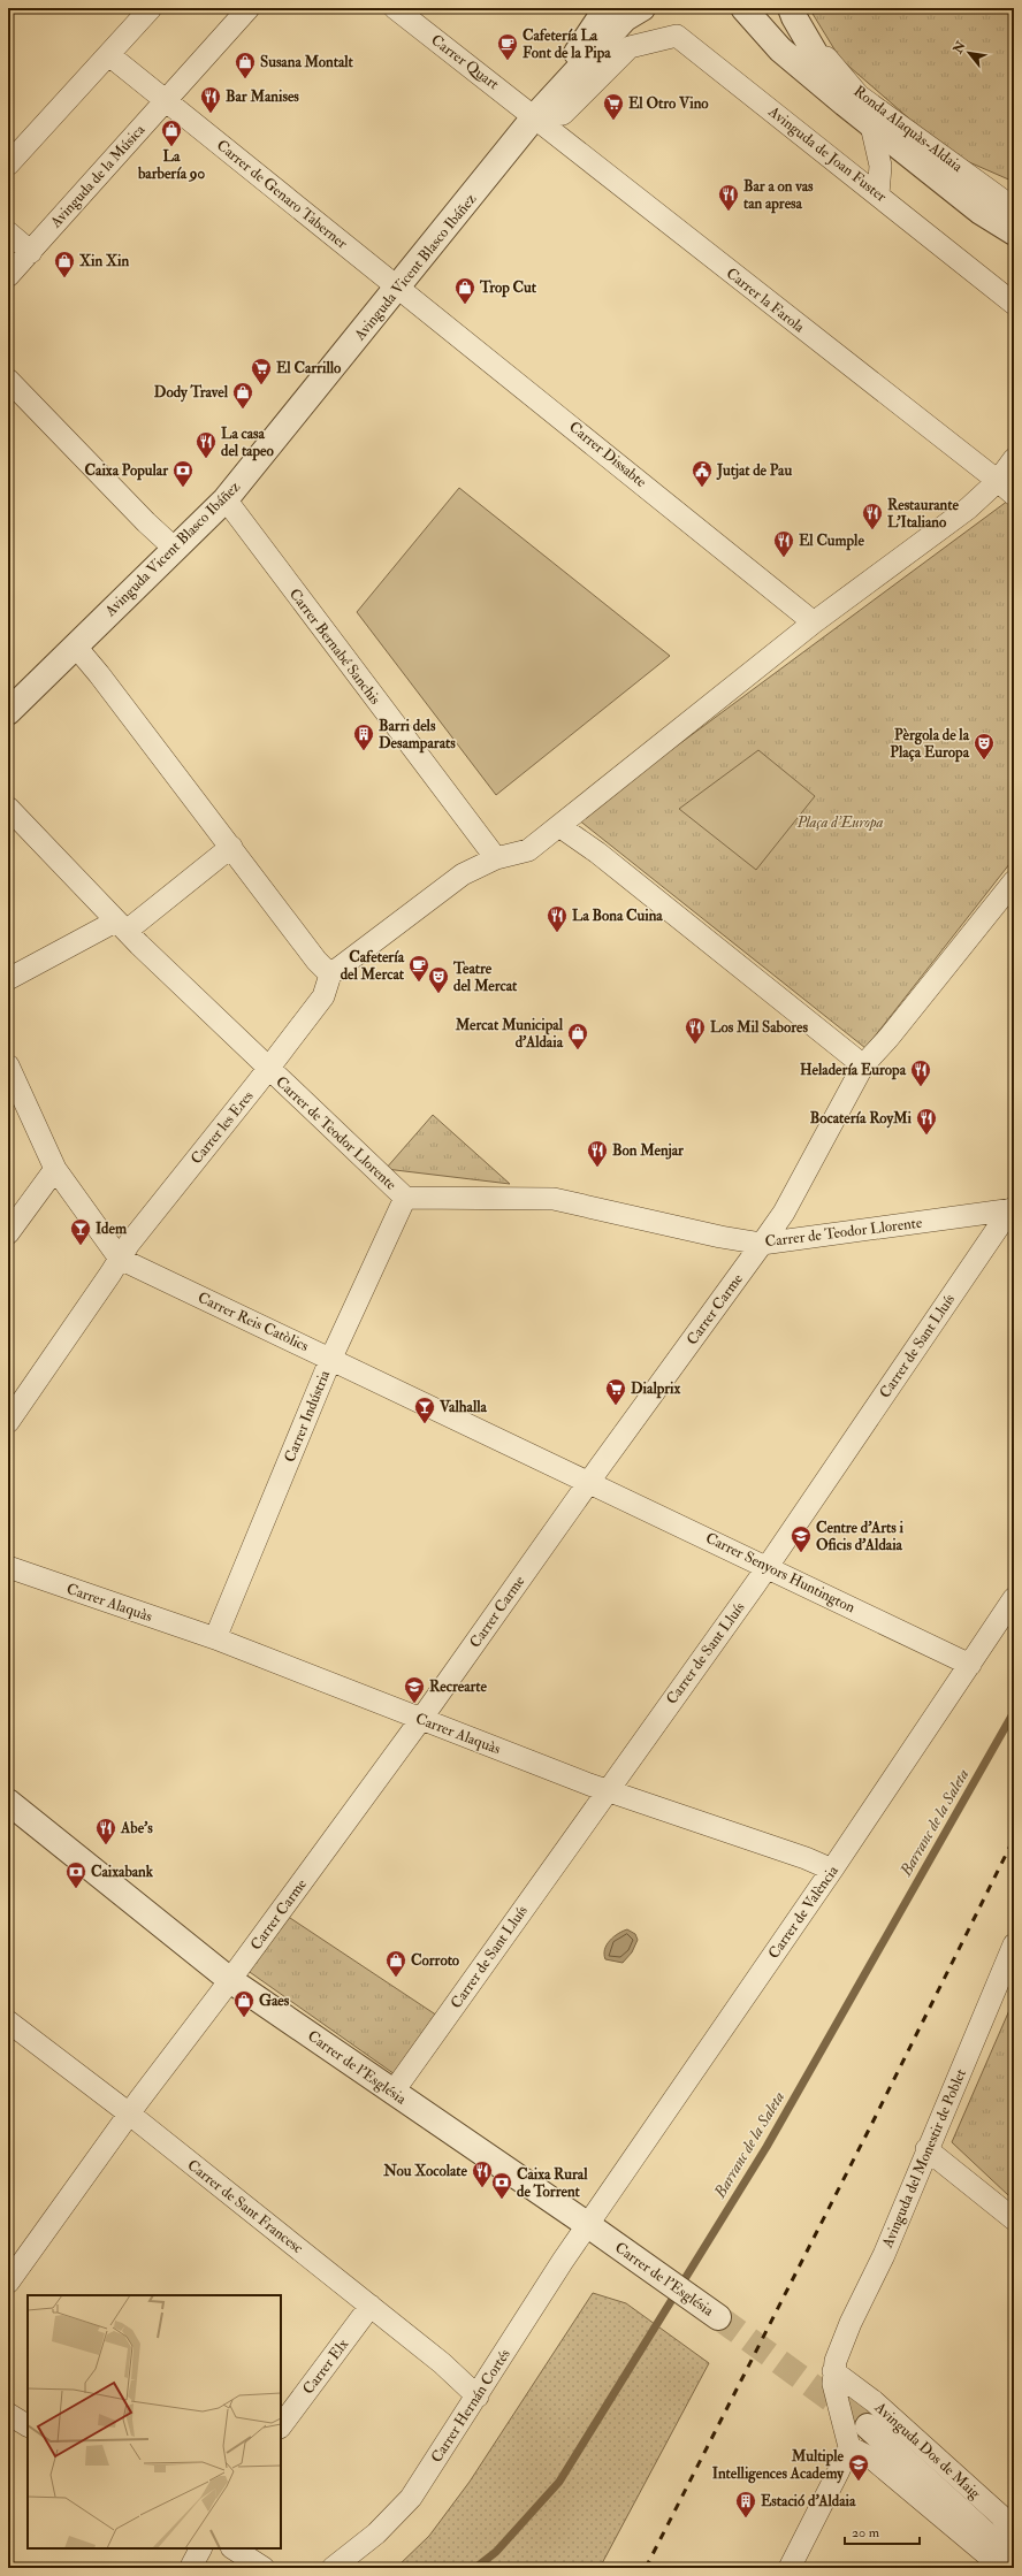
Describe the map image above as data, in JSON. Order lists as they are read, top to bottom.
{
  "streets": {
    "street": [
      "Carrer Quart",
      "Ronda Alaquàs-Aldaia",
      "Avinguda de Joan Fuster",
      "Avinguda de la Música",
      "Carrer de Genaro Taberner",
      "Avinguda Vicent Blasco Ibáñez",
      "Carrer la Farola",
      "Carrer Dissabte",
      "Carrer Bernabé Sanchis",
      "Carrer les Eres",
      "Carrer de Teodor Llorente",
      "Carrer Carme",
      "Carrer Reis Catòlics",
      "Carrer de Sant Lluís",
      "Carrer Indústria",
      "Carrer Senyors Huntington",
      "Carrer Alaquàs",
      "Carrer de València",
      "Carrer de l'Església",
      "Avinguda del Monestir de Poblet",
      "Carrer de Sant Francesc",
      "Carrer Elx",
      "Carrer Hernán Cortés",
      "Avinguda Dos de Maig"
    ]
  },
  "crossings": [
    ["Carrer Quart", "Avinguda de Joan Fuster"],
    ["Carrer Quart", "Avinguda Vicent Blasco Ibáñez"],
    ["Carrer Quart", "Carrer la Farola"],
    ["Ronda Alaquàs-Aldaia", "Avinguda de Joan Fuster"],
    ["Avinguda de Joan Fuster", "Avinguda Vicent Blasco Ibáñez"],
    ["Avinguda de Joan Fuster", "Carrer la Farola"],
    ["Avinguda de la Música", "Carrer de Genaro Taberner"],
    ["Carrer de Genaro Taberner", "Avinguda Vicent Blasco Ibáñez"],
    ["Carrer de Genaro Taberner", "Carrer Dissabte"],
    ["Avinguda Vicent Blasco Ibáñez", "Carrer la Farola"],
    ["Avinguda Vicent Blasco Ibáñez", "Carrer Dissabte"],
    ["Avinguda Vicent Blasco Ibáñez", "Carrer Bernabé Sanchis"],
    ["Carrer les Eres", "Carrer de Teodor Llorente"],
    ["Carrer les Eres", "Carrer Reis Catòlics"],
    ["Carrer de Teodor Llorente", "Carrer Carme"],
    ["Carrer de Teodor Llorente", "Carrer de Sant Lluís"],
    ["Carrer de Teodor Llorente", "Carrer Indústria"],
    ["Carrer Carme", "Carrer Reis Catòlics"],
    ["Carrer Carme", "Carrer Senyors Huntington"],
    ["Carrer Carme", "Carrer Alaquàs"],
    ["Carrer Carme", "Carrer de l'Església"],
    ["Carrer Carme", "Carrer de Sant Francesc"],
    ["Carrer Reis Catòlics", "Carrer Indústria"],
    ["Carrer Reis Catòlics", "Carrer Senyors Huntington"],
    ["Carrer de Sant Lluís", "Carrer Senyors Huntington"],
    ["Carrer de Sant Lluís", "Carrer Alaquàs"],
    ["Carrer de Sant Lluís", "Carrer de l'Església"],
    ["Carrer Indústria", "Carrer Alaquàs"],
    ["Carrer Senyors Huntington", "Carrer de València"],
    ["Carrer Alaquàs", "Carrer de València"],
    ["Carrer de València", "Carrer de l'Església"],
    ["Carrer de València", "Carrer Hernán Cortés"],
    ["Carrer de l'Església", "Carrer Hernán Cortés"],
    ["Avinguda del Monestir de Poblet", "Avinguda Dos de Maig"],
    ["Carrer de Sant Francesc", "Carrer Elx"],
    ["Carrer de Sant Francesc", "Carrer Hernán Cortés"]
  ],
  "water": ["Barranc de la Saleta"],
  "parks": ["Plaça d'Europa"],
  "places": {
    "cafe": ["Cafetería La Font de la Pipa", "Cafetería del Mercat"],
    "shop": [
      "Susana Montalt",
      "La barbería 90",
      "Xin Xin",
      "Trop Cut",
      "Dody Travel",
      "Mercat Municipal d'Aldaia",
      "Corroto",
      "Gaes"
    ],
    "restaurant": [
      "Bar Manises",
      "Bar a on vas tan apresa",
      "La casa del tapeo",
      "Restaurante L'Italiano",
      "El Cumple",
      "La Bona Cuina",
      "Los Mil Sabores",
      "Heladería Europa",
      "Bocatería RoyMi",
      "Bon Menjar",
      "Abe's",
      "Nou Xocolate"
    ],
    "supermarket": ["El Otro Vino", "El Carrillo", "Dialprix"],
    "bank": ["Caixa Popular", "Caixabank", "Caixa Rural de Torrent"],
    "public building": ["Jutjat de Pau"],
    "building": ["Barri dels Desamparats", "Estació d'Aldaia"],
    "theatre": ["Pèrgola de la Plaça Europa", "Teatre del Mercat"],
    "bar": ["Idem", "Valhalla"],
    "school or university": ["Centre d'Arts i Oficis d'Aldaia", "Recrearte", "Multiple Intelligences Academy"]
  },
  "scale_bar": "20 m",
  "north": "top left"
}
